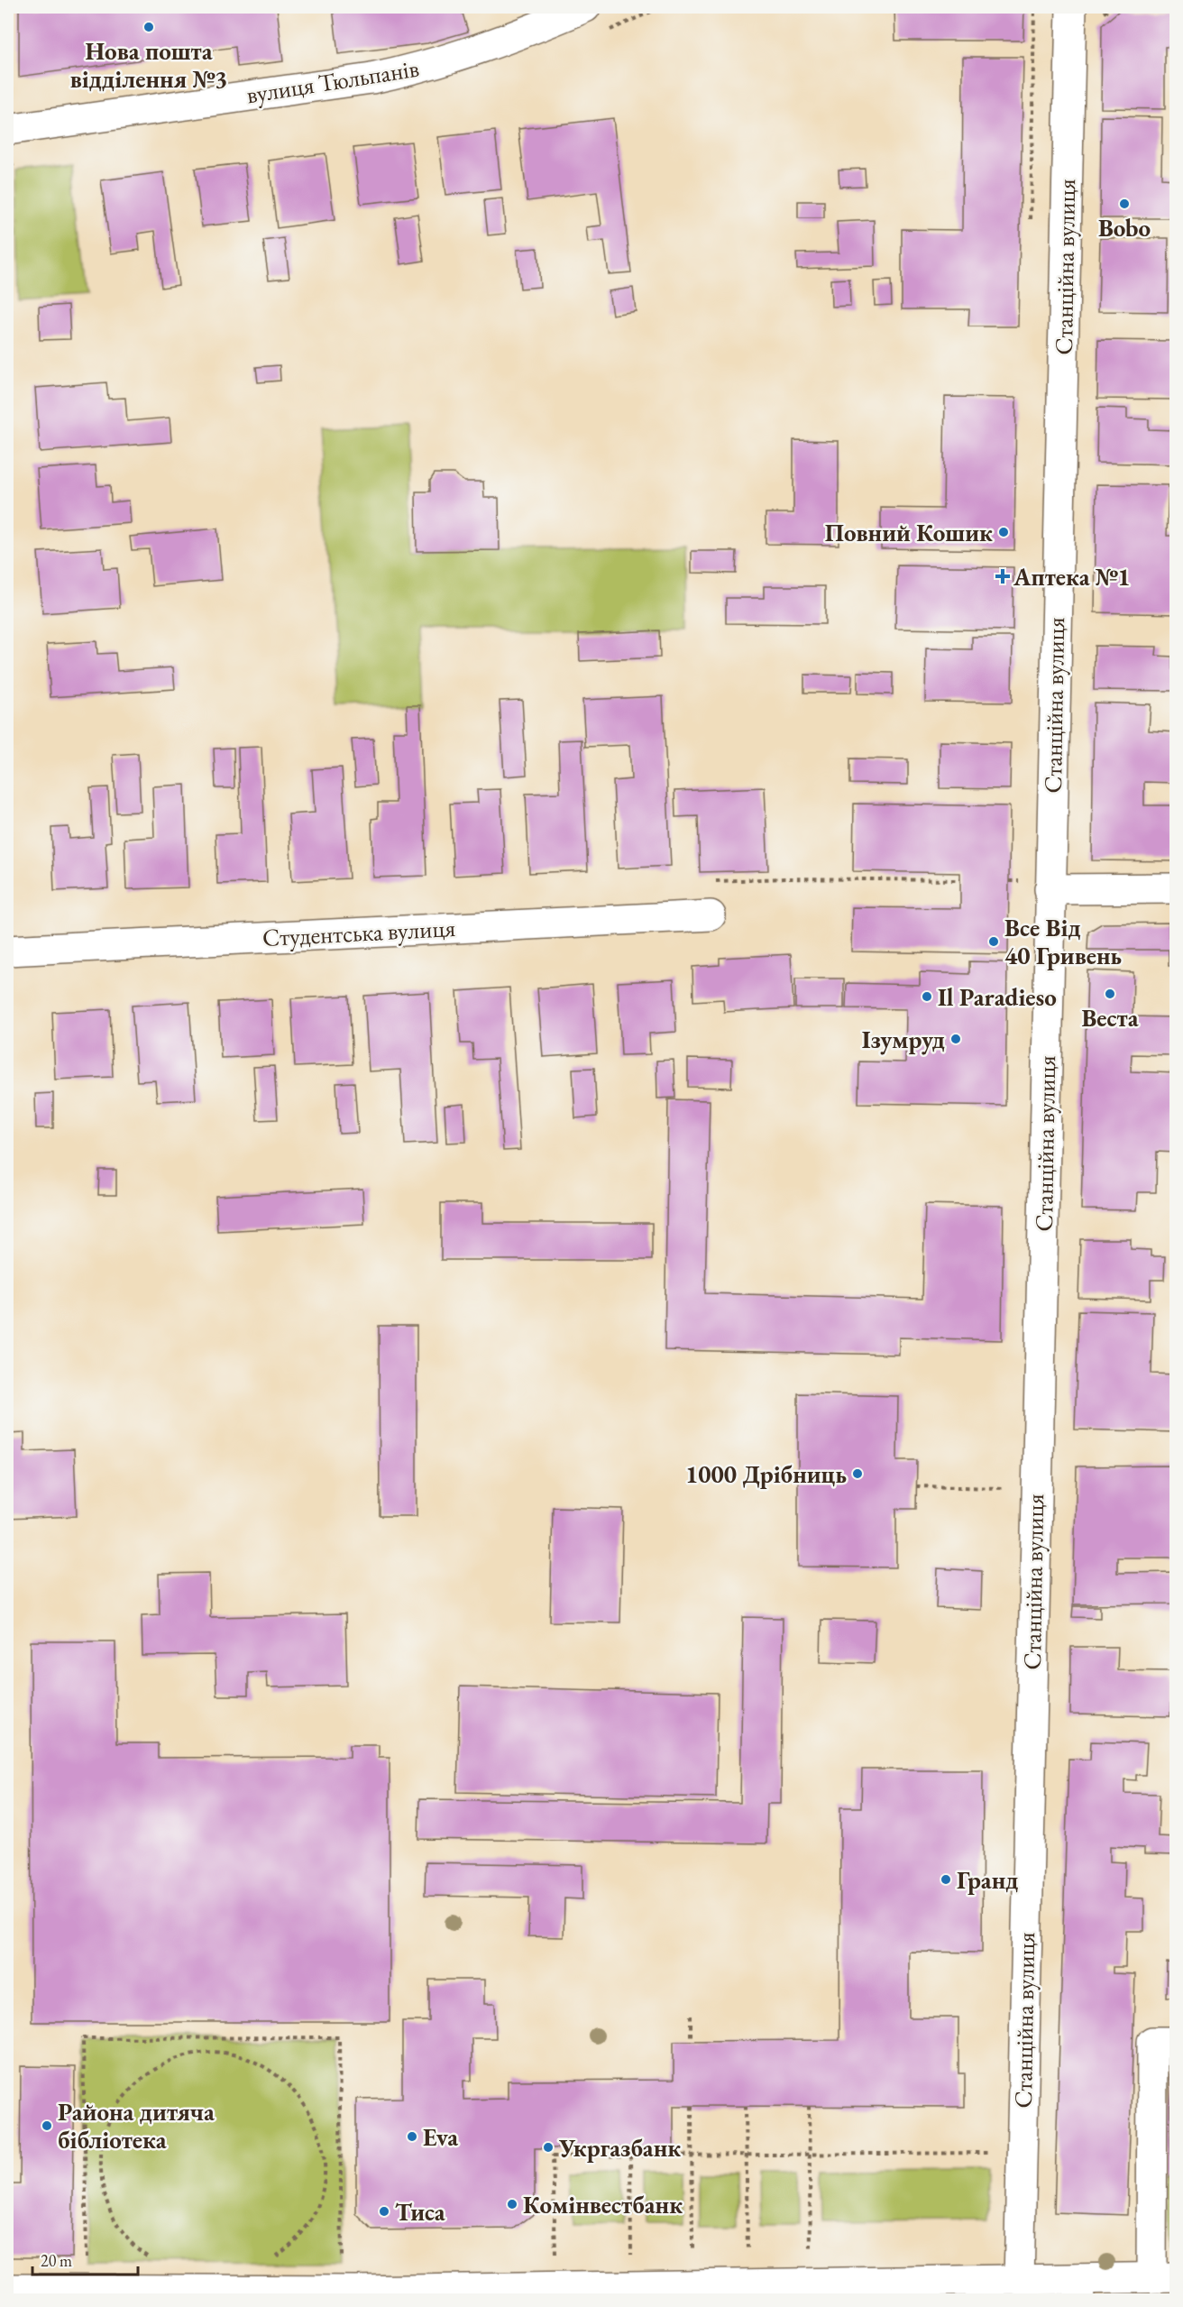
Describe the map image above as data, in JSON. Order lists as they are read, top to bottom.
{
  "streets": {
    "main road": ["вулиця Тюльпанів", "Станційна вулиця", "Студентська вулиця"]
  },
  "places": {
    "other": [
      "Нова пошта відділення №3",
      "Bobo",
      "Повний Кошик",
      "Все Від 40 Гривень",
      "Веста",
      "Il Paradieso",
      "Ізумруд",
      "1000 Дрібниць",
      "Гранд",
      "Района дитяча бібліотека",
      "Eva",
      "Укргазбанк",
      "Комінвестбанк",
      "Тиса"
    ],
    "health": ["Аптека №1"]
  },
  "scale_bar": "20 m"
}
